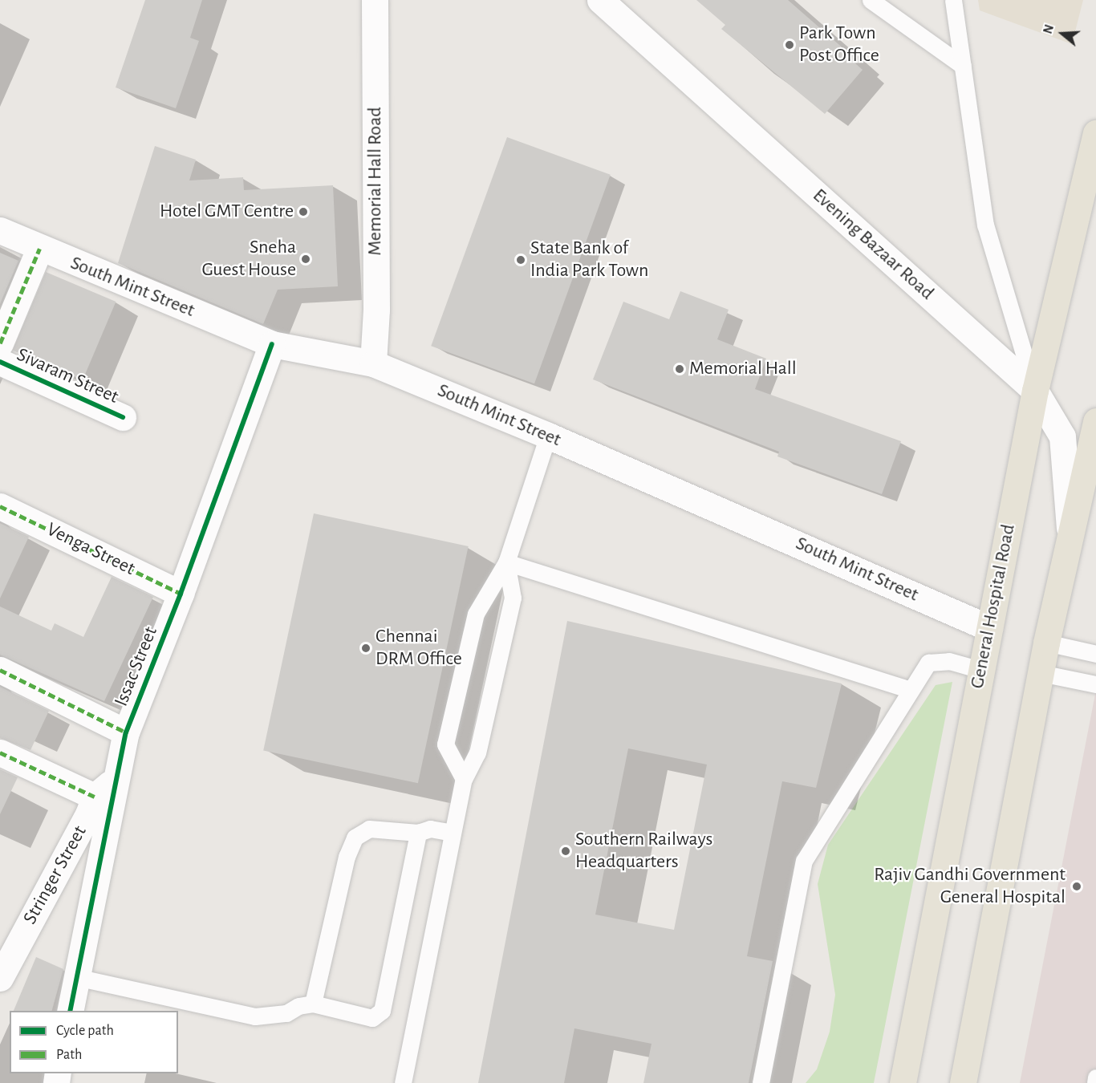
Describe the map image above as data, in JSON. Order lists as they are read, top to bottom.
{
  "streets": {
    "main road": ["General Hospital Road"],
    "street": [
      "Memorial Hall Road",
      "Evening Bazaar Road",
      "South Mint Street",
      "Sivaram Street",
      "Venga Street",
      "Issac Street",
      "Stringer Street"
    ]
  },
  "crossings": [
    ["Memorial Hall Road", "South Mint Street"],
    ["Evening Bazaar Road", "General Hospital Road"],
    ["South Mint Street", "General Hospital Road"],
    ["South Mint Street", "Issac Street"],
    ["Venga Street", "Issac Street"],
    ["Issac Street", "Stringer Street"]
  ],
  "places": [
    "Park Town Post Office",
    "Hotel GMT Centre",
    "Sneha Guest House",
    "State Bank of India Park Town",
    "Memorial Hall",
    "Chennai DRM Office",
    "Southern Railways Headquarters",
    "Rajiv Gandhi Government General Hospital"
  ],
  "legend": ["Cycle path", "Path"],
  "north": "left"
}
